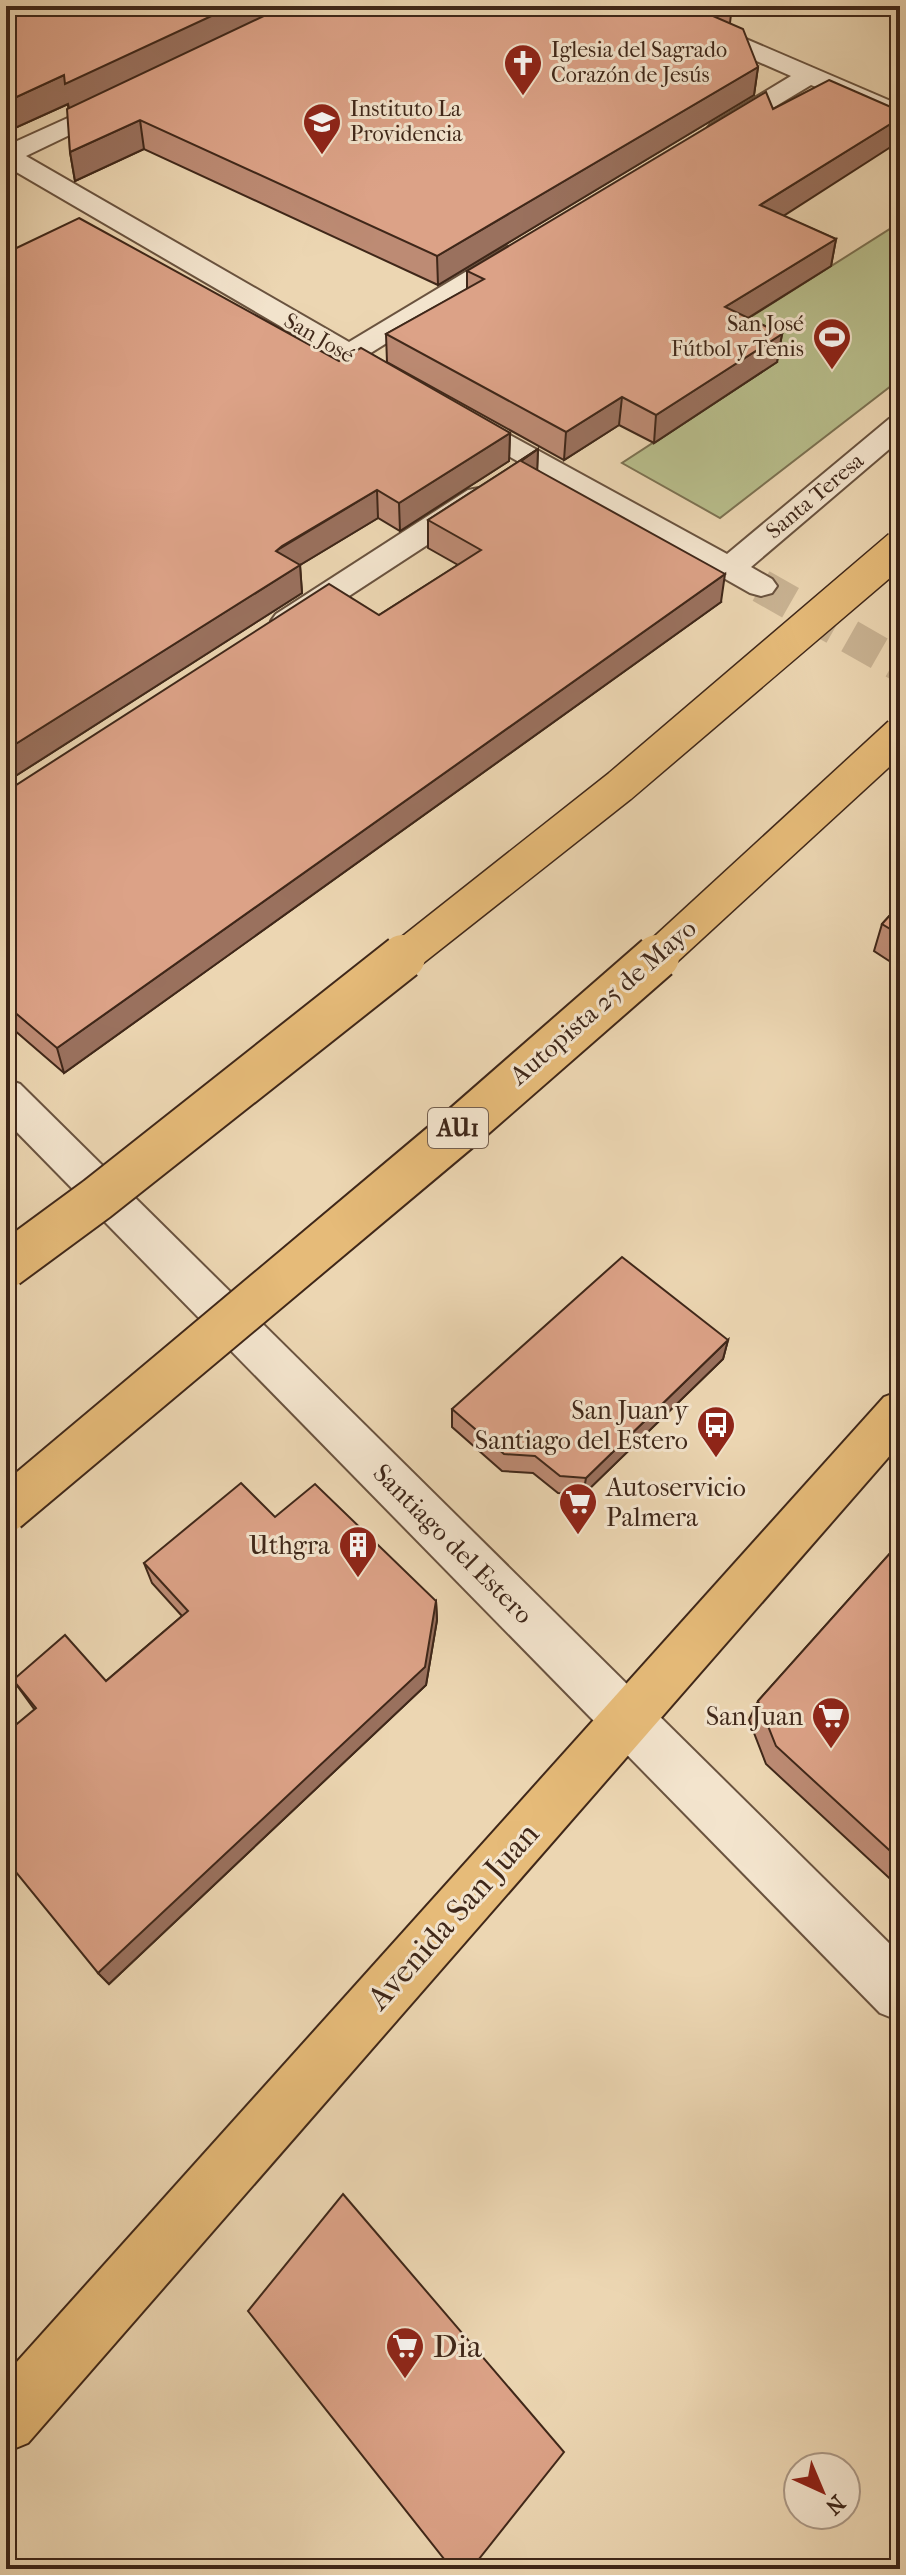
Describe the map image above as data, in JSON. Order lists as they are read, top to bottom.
{
  "streets": {
    "main road": ["Autopista 25 de Mayo", "AU1", "Avenida San Juan"],
    "street": ["San José", "Santa Teresa", "Santiago del Estero"]
  },
  "crossings": [
    ["San José", "Santa Teresa"],
    ["Santiago del Estero", "Avenida San Juan"]
  ],
  "places": {
    "church": ["Iglesia del Sagrado Corazón de Jesús"],
    "school or university": ["Instituto La Providencia"],
    "sports": ["San José Fútbol y Tenis"],
    "bus stop": ["San Juan y Santiago del Estero"],
    "supermarket": ["Autoservicio Palmera", "San Juan", "Dia"],
    "building": ["Uthgra"]
  },
  "north": "bottom right"
}
